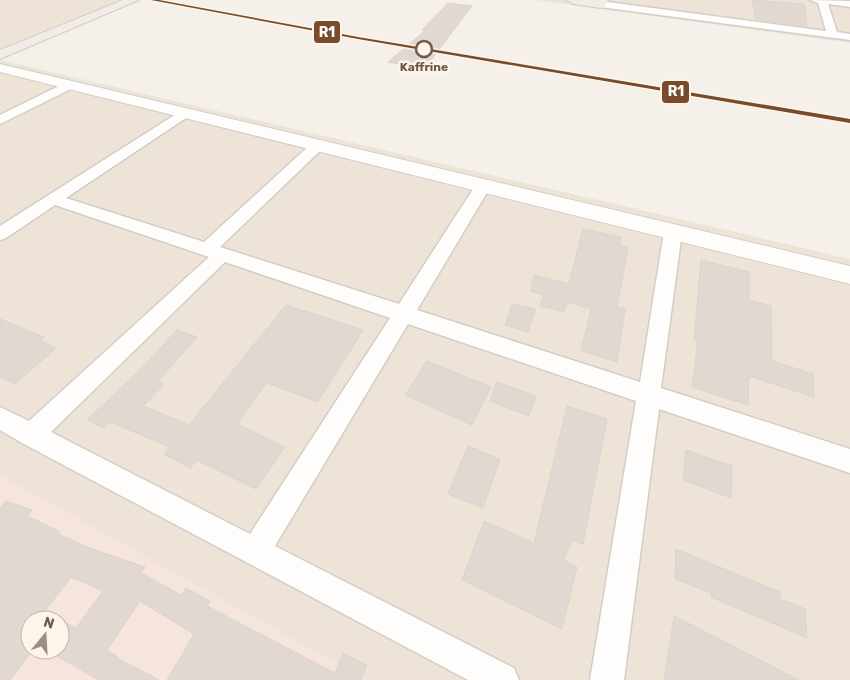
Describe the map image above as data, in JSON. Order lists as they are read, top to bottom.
{
  "places": ["Kaffrine"],
  "lines": ["transit line R1"],
  "north": "top"
}
